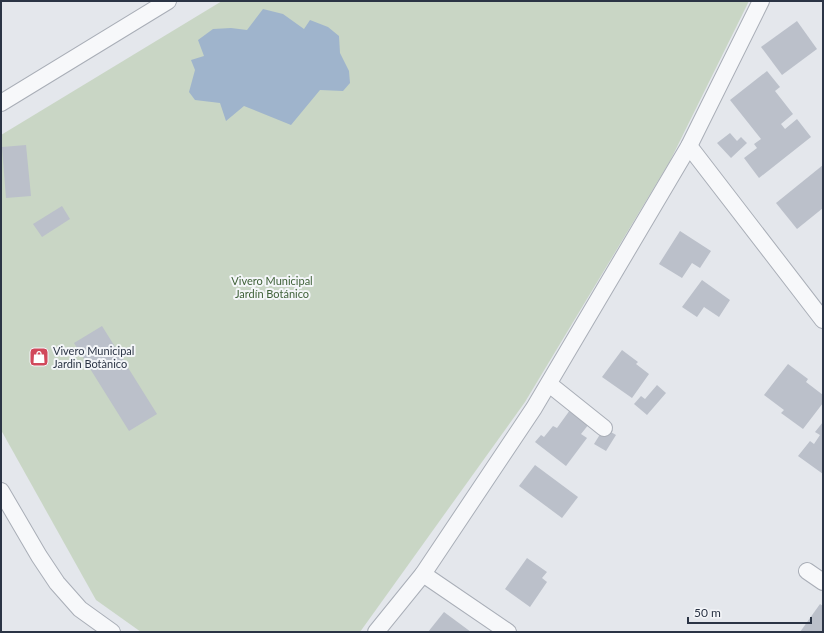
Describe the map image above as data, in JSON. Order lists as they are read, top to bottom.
{
  "parks": ["Vivero Municipal Jardín Botánico"],
  "places": {
    "shop": ["Vivero Municipal Jardin Botànico"]
  },
  "scale_bar": "50 m"
}
